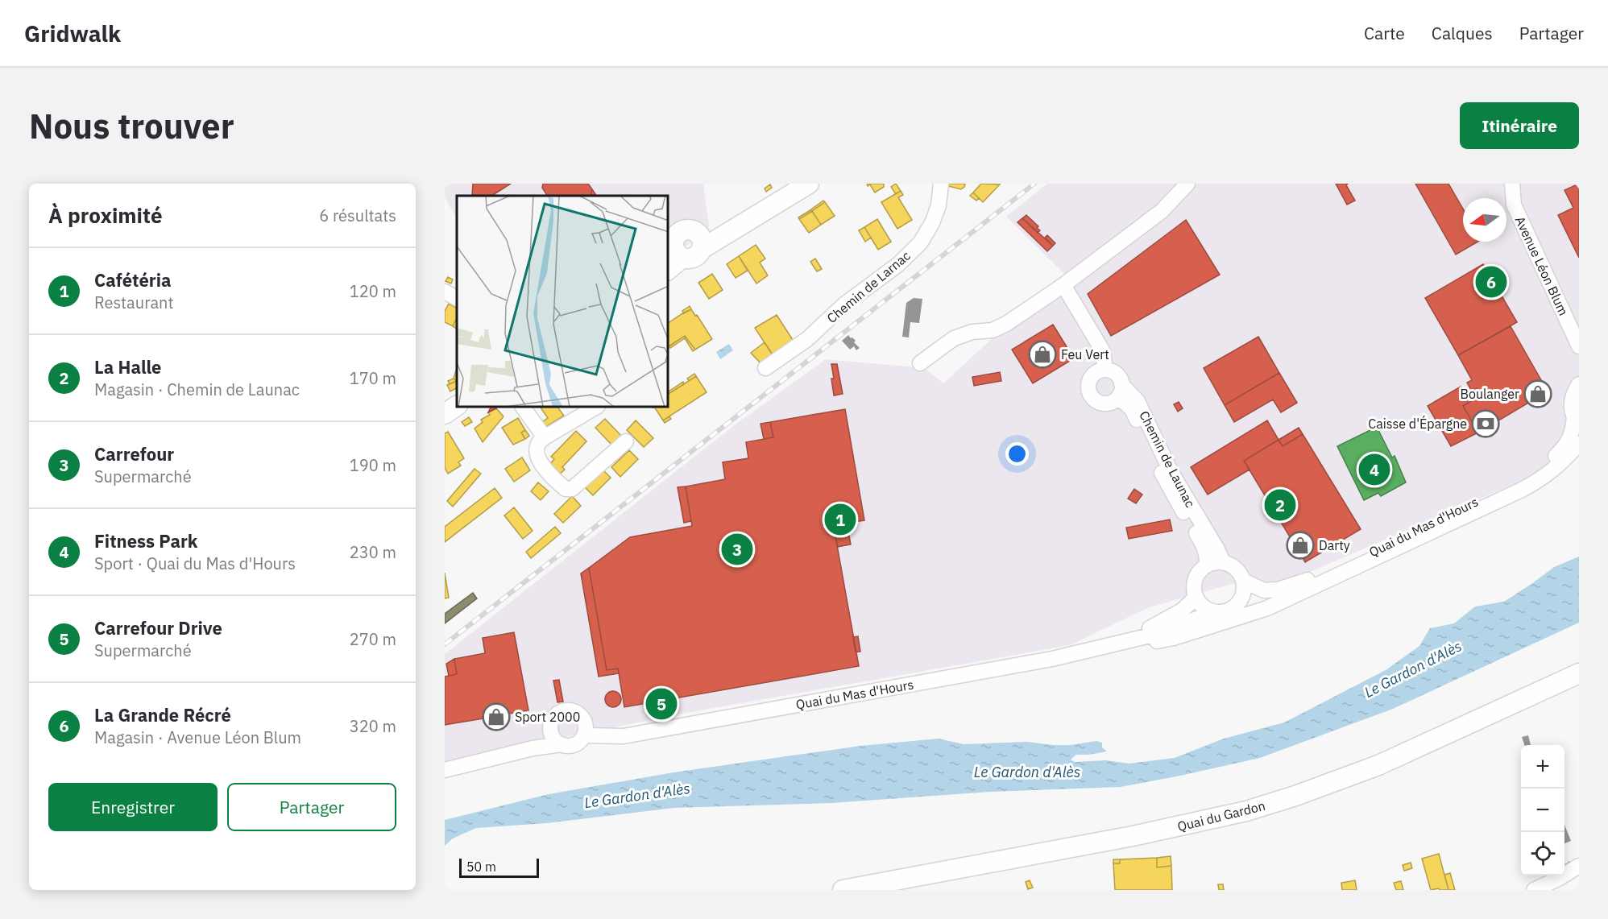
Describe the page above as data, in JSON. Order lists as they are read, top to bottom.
{
  "streets": {
    "main road": ["Quai du Gardon"],
    "street": [
      "Avenue Léon Blum",
      "Chemin de Larnac",
      "Chemin de Launac",
      "Quai du Mas d'Hours"
    ]
  },
  "crossings": [
    ["Chemin de Launac", "Quai du Mas d'Hours"]
  ],
  "water": ["Le Gardon d'Alès"],
  "places": {
    "shop": [
      "Feu Vert",
      "Boulanger",
      "Darty",
      "Sport 2000"
    ],
    "bank": ["Caisse d'Épargne"]
  },
  "scale_bar": "50 m",
  "north": "left",
  "page": {
    "header": "Gridwalk",
    "nav": ["Carte", "Calques", "Partager"],
    "buttons": [
      "Itinéraire",
      ["Enregistrer", "Partager"]
    ],
    "title": "Nous trouver",
    "heading": ["À proximité", "6 résultats"],
    "list": [
      {
        "mark": "1",
        "name": "Cafétéria",
        "note": "Restaurant",
        "value": "120 m"
      },
      {
        "mark": "2",
        "name": "La Halle",
        "note": "Magasin · Chemin de Launac",
        "value": "170 m"
      },
      {
        "mark": "3",
        "name": "Carrefour",
        "note": "Supermarché",
        "value": "190 m"
      },
      {
        "mark": "4",
        "name": "Fitness Park",
        "note": "Sport · Quai du Mas d'Hours",
        "value": "230 m"
      },
      {
        "mark": "5",
        "name": "Carrefour Drive",
        "note": "Supermarché",
        "value": "270 m"
      },
      {
        "mark": "6",
        "name": "La Grande Récré",
        "note": "Magasin · Avenue Léon Blum",
        "value": "320 m"
      }
    ],
    "pins": [
      "6",
      "4",
      "2",
      "1",
      "3",
      "5"
    ],
    "map_buttons": ["+", "−"],
    "scale": "50 m"
  }
}
